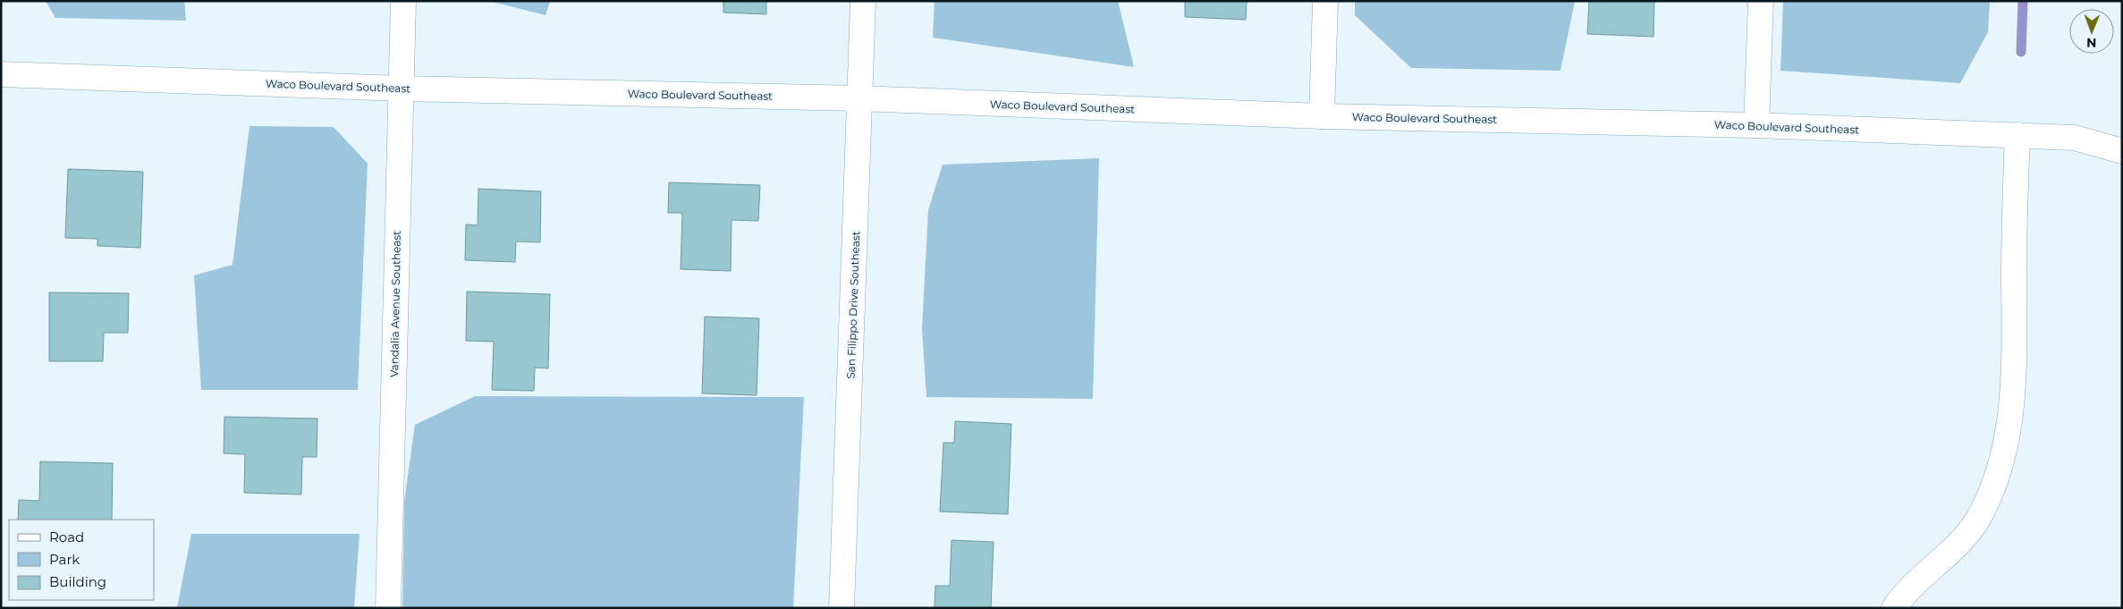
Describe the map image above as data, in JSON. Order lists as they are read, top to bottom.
{
  "streets": {
    "street": ["Waco Boulevard Southeast", "Vandalia Avenue Southeast", "San Filippo Drive Southeast"]
  },
  "crossings": [
    ["Waco Boulevard Southeast", "Vandalia Avenue Southeast"],
    ["Waco Boulevard Southeast", "San Filippo Drive Southeast"]
  ],
  "legend": ["Road", "Park", "Building"],
  "north": "bottom"
}
